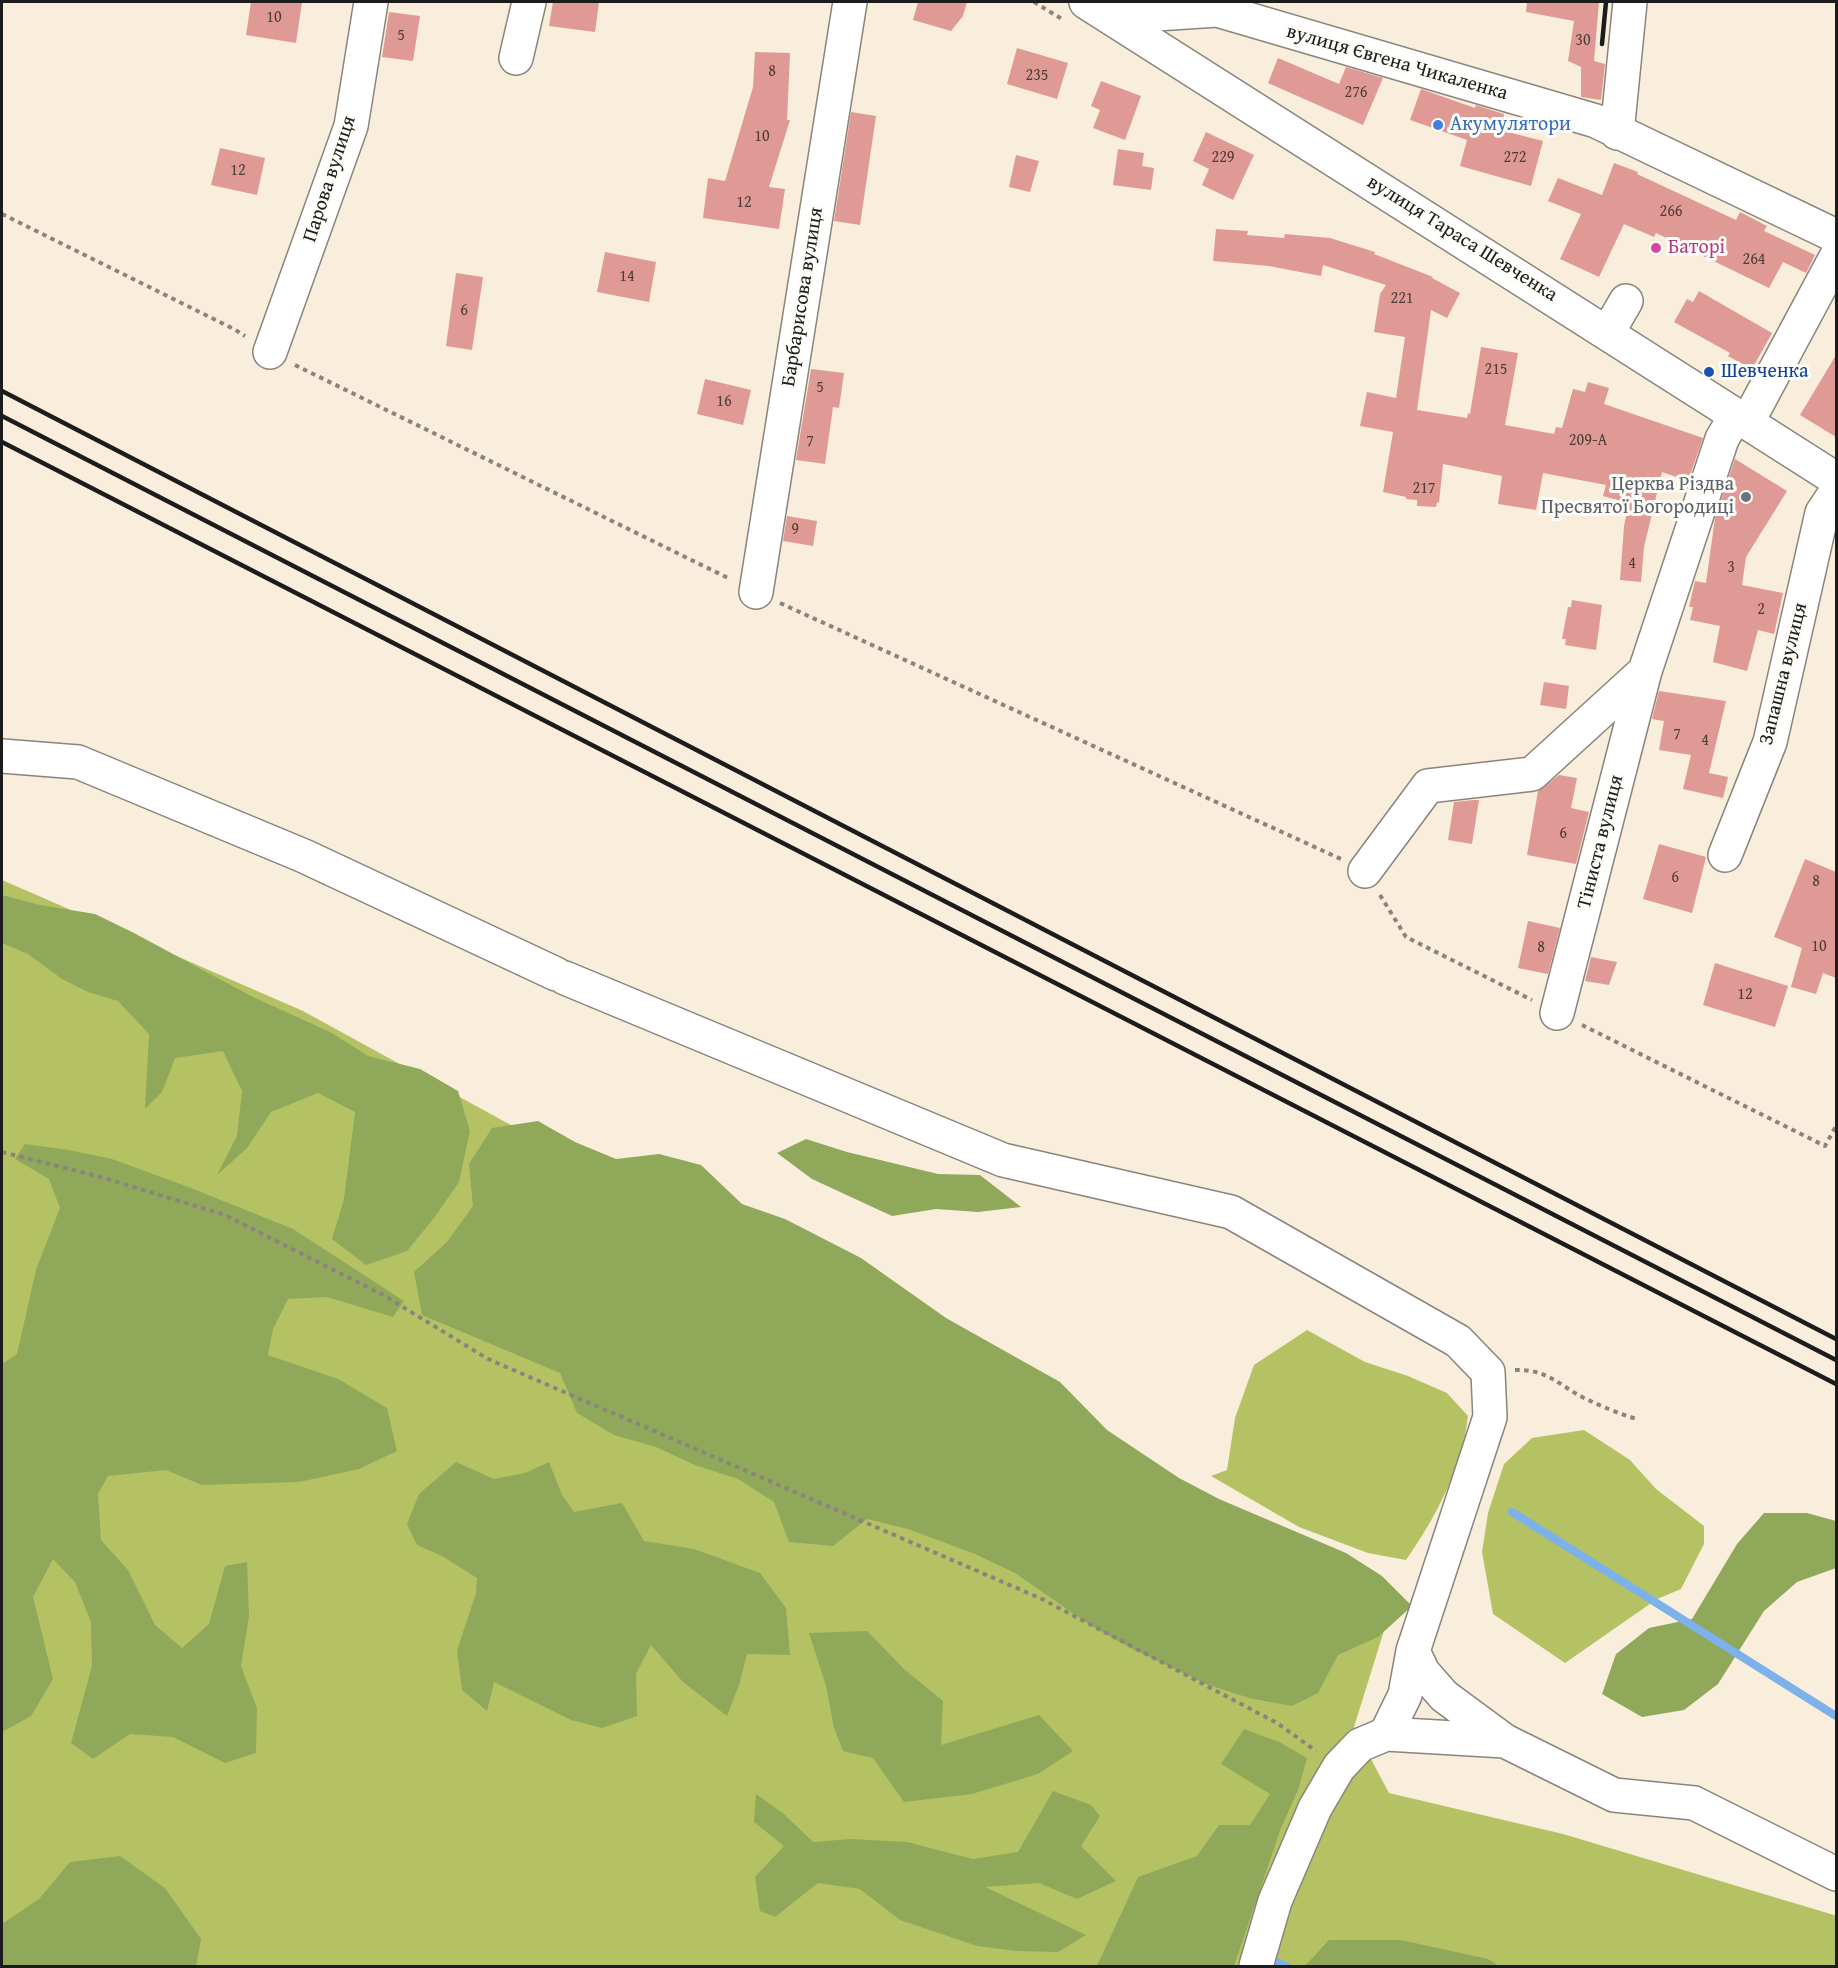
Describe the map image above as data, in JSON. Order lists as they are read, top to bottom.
{
  "streets": {
    "street": [
      "вулиця Євгена Чикаленка",
      "Парова вулиця",
      "вулиця Тараса Шевченка",
      "Барбарисова вулиця",
      "Запашна вулиця",
      "Тіниста вулиця"
    ]
  },
  "crossings": [
    ["вулиця Євгена Чикаленка", "вулиця Тараса Шевченка"],
    ["вулиця Тараса Шевченка", "Тіниста вулиця"]
  ],
  "places": [
    "Акумулятори",
    "Баторі",
    "Шевченка",
    "Церква Різдва Пресвятої Богородиці"
  ],
  "house_numbers": [
    "10",
    "5",
    "30",
    "8",
    "235",
    "276",
    "10",
    "229",
    "272",
    "12",
    "12",
    "266",
    "264",
    "14",
    "221",
    "6",
    "215",
    "5",
    "16",
    "209-А",
    "7",
    "217",
    "9",
    "4",
    "3",
    "2",
    "7",
    "4",
    "6",
    "6",
    "8",
    "10",
    "8",
    "12"
  ]
}
